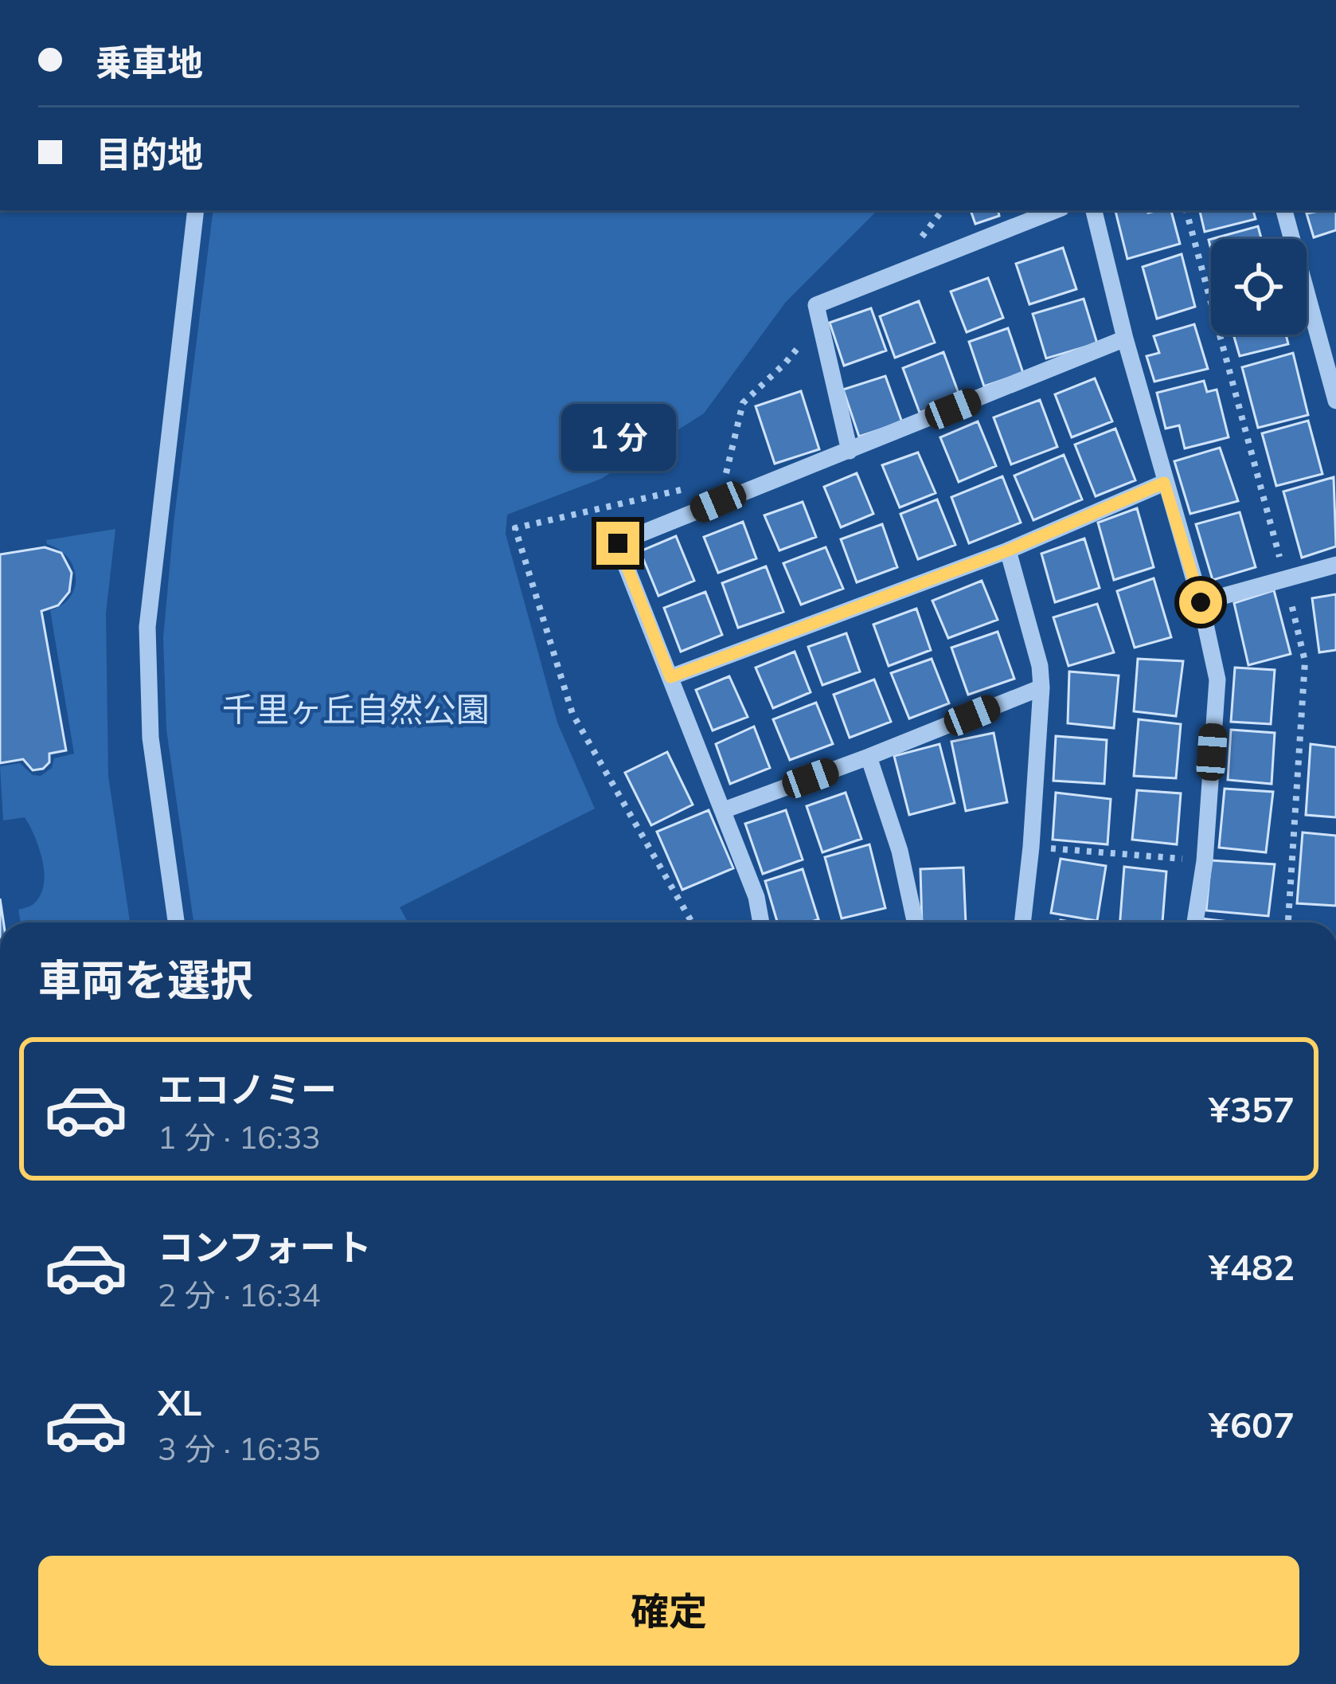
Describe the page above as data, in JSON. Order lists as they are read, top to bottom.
{
  "parks": ["千里ヶ丘自然公園"],
  "page": {
    "banner": ["乗車地", "目的地"],
    "bubble": "1 分",
    "heading": "車両を選択",
    "list": [
      {
        "name": "エコノミー",
        "note": "1 分 · 16:33",
        "value": "¥357"
      },
      {
        "name": "コンフォート",
        "note": "2 分 · 16:34",
        "value": "¥482"
      },
      {
        "name": "XL",
        "note": "3 分 · 16:35",
        "value": "¥607"
      }
    ],
    "buttons": "確定"
  }
}
